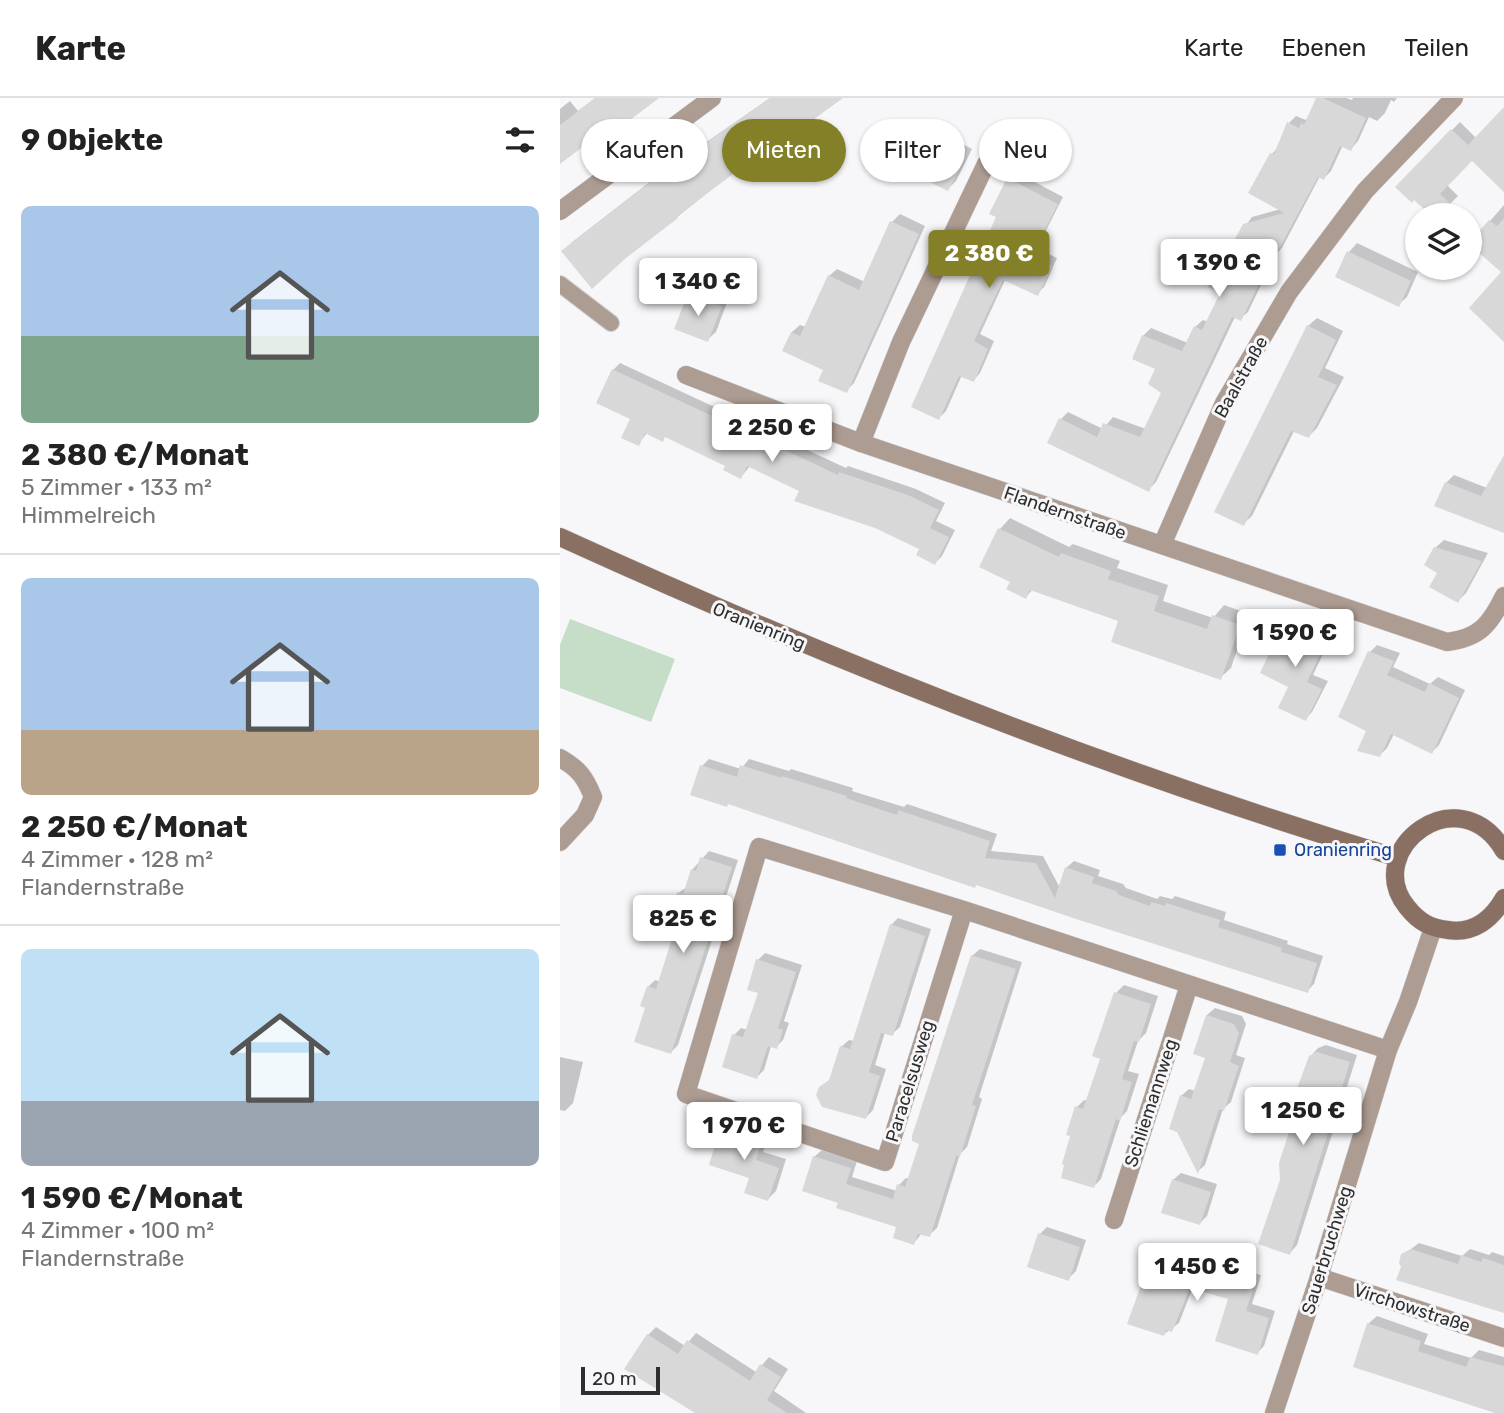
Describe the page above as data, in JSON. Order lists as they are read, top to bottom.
{
  "streets": {
    "street": [
      "Baalstraße",
      "Flandernstraße",
      "Oranienring",
      "Paracelsusweg",
      "Schliemannweg",
      "Sauerbruchweg",
      "Virchowstraße"
    ]
  },
  "crossings": [
    ["Baalstraße", "Flandernstraße"],
    ["Paracelsusweg", "Schliemannweg"],
    ["Paracelsusweg", "Sauerbruchweg"],
    ["Sauerbruchweg", "Virchowstraße"]
  ],
  "places": {
    "transit": ["Oranienring"]
  },
  "scale_bar": "20 m",
  "page": {
    "header": "Karte",
    "nav": ["Karte", "Ebenen", "Teilen"],
    "heading": "9 Objekte",
    "chip": [
      "Kaufen",
      "Mieten",
      "Filter",
      "Neu"
    ],
    "list": [
      {
        "name": "2 380 €/Monat",
        "note": "5 Zimmer · 133 m² · Himmelreich"
      },
      {
        "name": "2 250 €/Monat",
        "note": "4 Zimmer · 128 m² · Flandernstraße"
      },
      {
        "name": "1 590 €/Monat",
        "note": "4 Zimmer · 100 m² · Flandernstraße"
      }
    ],
    "price": [
      "2 380 €",
      "1 390 €",
      "1 340 €",
      "2 250 €",
      "1 590 €",
      "825 €",
      "1 250 €",
      "1 970 €",
      "1 450 €"
    ],
    "scale": "20 m"
  }
}
